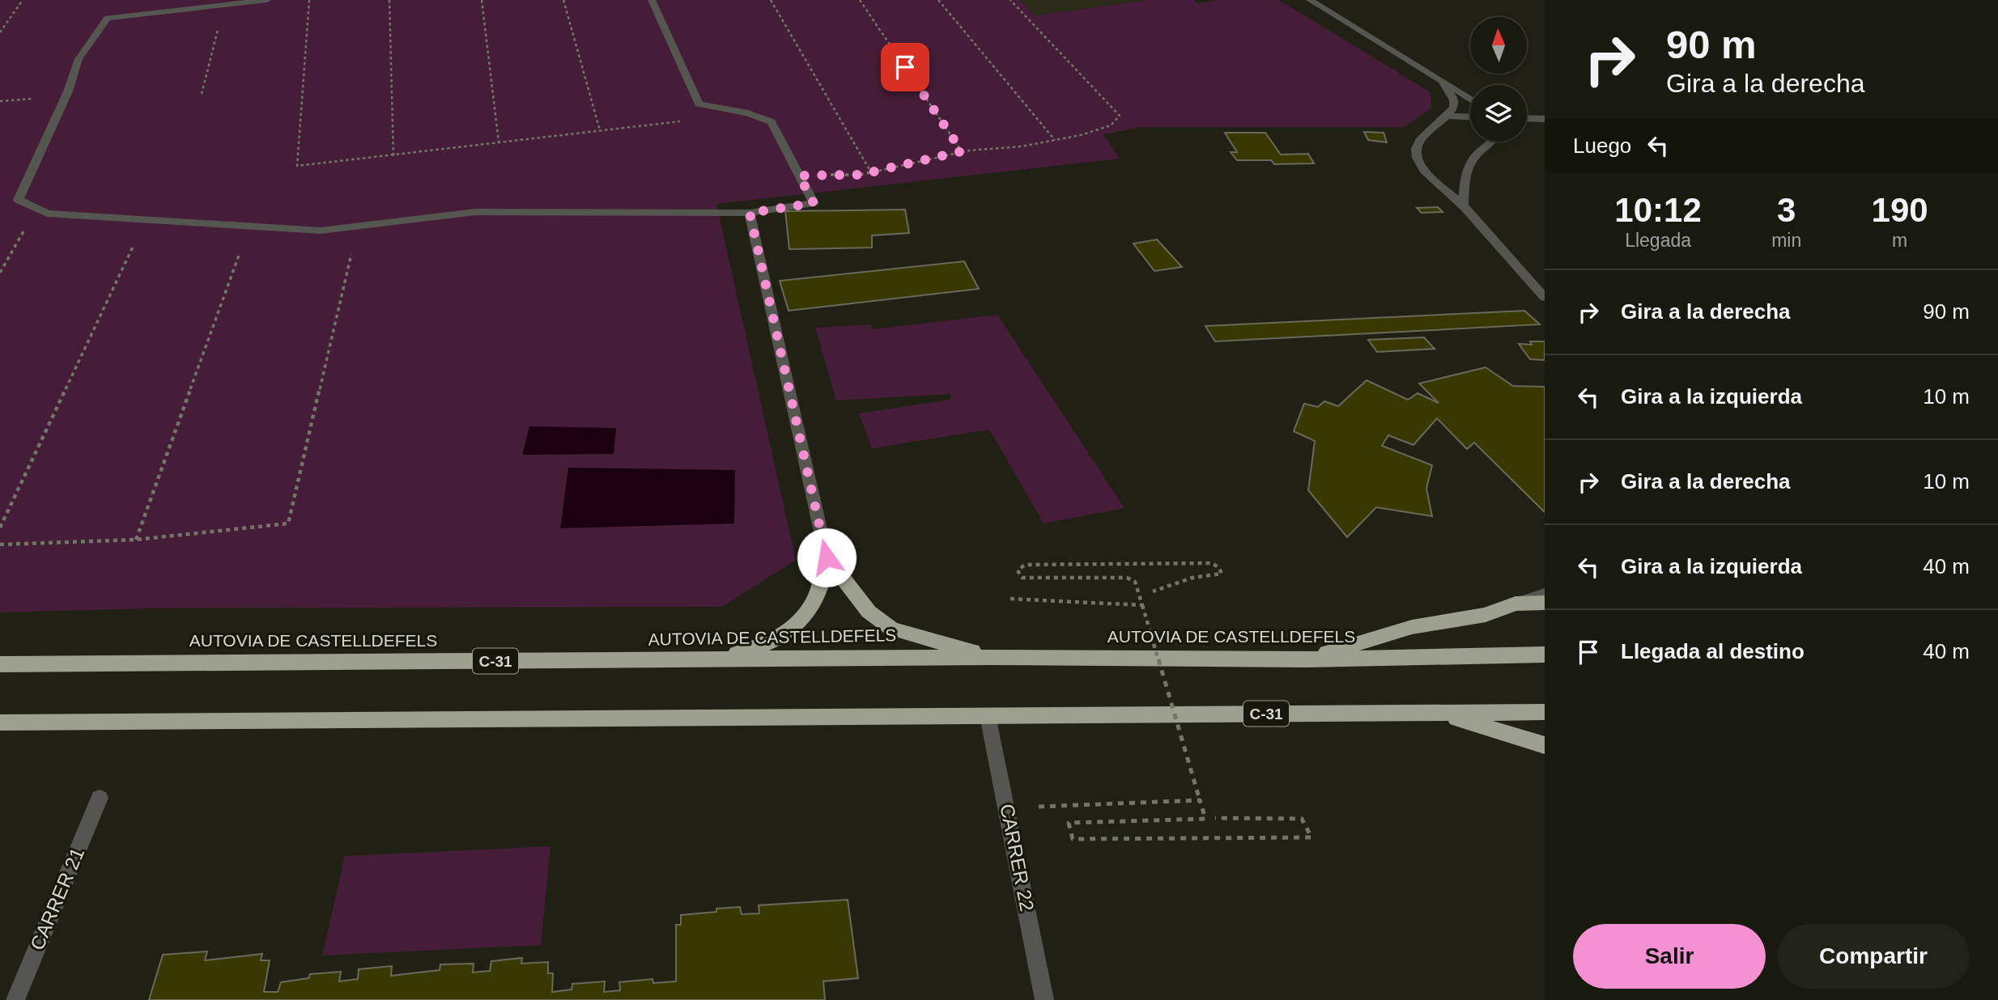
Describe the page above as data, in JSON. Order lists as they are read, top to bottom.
{
  "streets": {
    "highway": ["AUTOVIA DE CASTELLDEFELS", "C-31"],
    "street": ["CARRER 22", "CARRER 21"]
  },
  "crossings": [
    ["C-31", "CARRER 22"]
  ],
  "north": "top",
  "page": {
    "turn": ["90 m", "Gira a la derecha"],
    "then": "Luego",
    "eta": [
      "10:12",
      "Llegada",
      "3",
      "min",
      "190",
      "m"
    ],
    "list": [
      {
        "name": "Gira a la derecha",
        "value": "90 m"
      },
      {
        "name": "Gira a la izquierda",
        "value": "10 m"
      },
      {
        "name": "Gira a la derecha",
        "value": "10 m"
      },
      {
        "name": "Gira a la izquierda",
        "value": "40 m"
      },
      {
        "name": "Llegada al destino",
        "value": "40 m"
      }
    ],
    "buttons": ["Salir", "Compartir"]
  }
}
